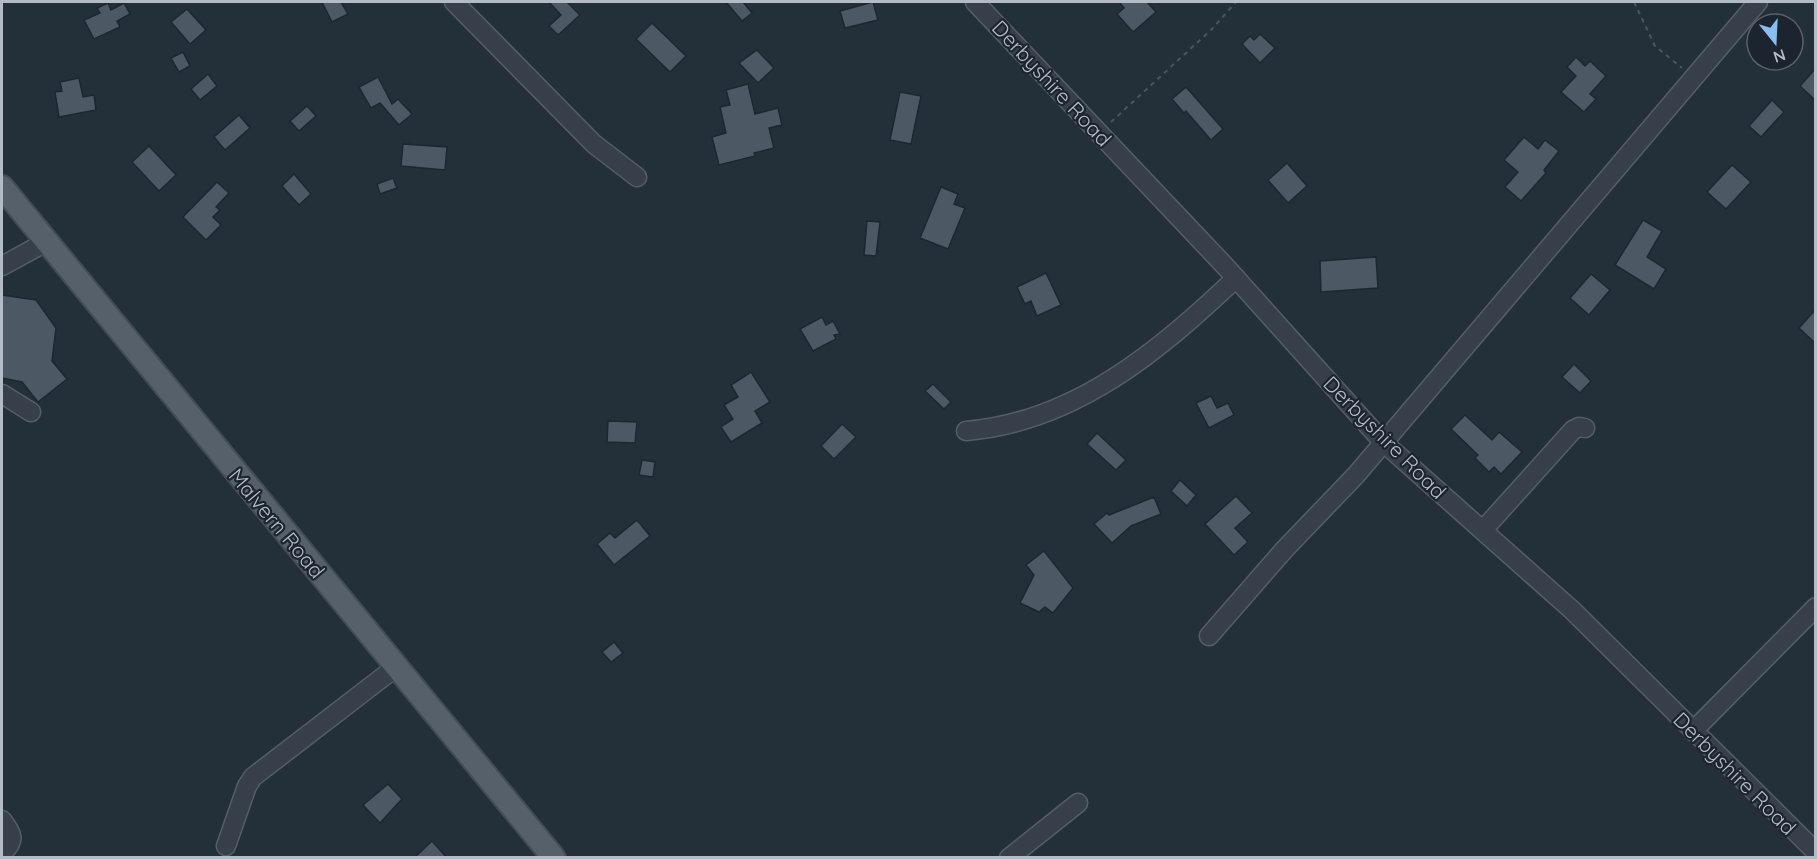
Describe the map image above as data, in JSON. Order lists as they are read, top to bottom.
{
  "streets": {
    "main road": ["Malvern Road"],
    "street": ["Derbyshire Road"]
  },
  "north": "bottom"
}
